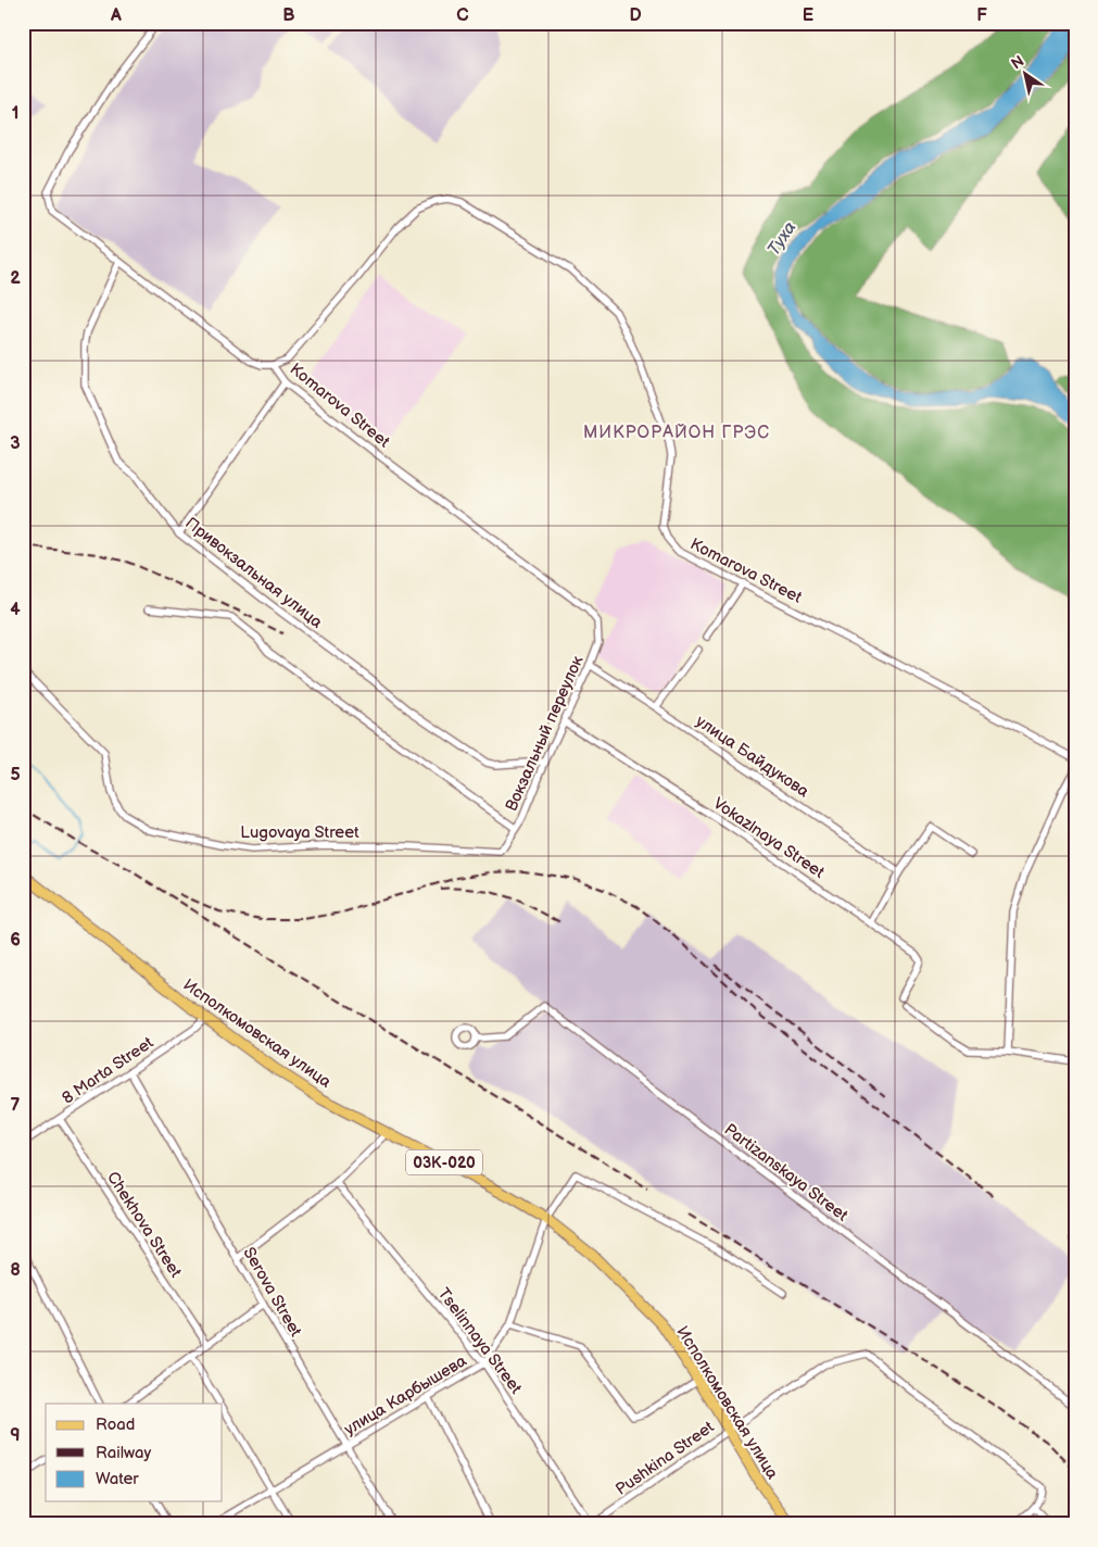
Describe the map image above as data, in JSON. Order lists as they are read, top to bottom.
{
  "streets": {
    "main road": ["Исполкомовская улица", "03К-020"],
    "street": [
      "Komarova Street",
      "Привокзальная улица",
      "Вокзальный переулок",
      "улица Байдукова",
      "Lugovaya Street",
      "Vokazlnaya Street",
      "8 Marta Street",
      "Partizanskaya Street",
      "Chekhova Street",
      "Serova Street",
      "Tselinnaya Street",
      "улица Карбышева",
      "Pushkina Street"
    ]
  },
  "crossings": [
    ["Komarova Street", "Привокзальная улица"],
    ["Komarova Street", "Вокзальный переулок"],
    ["Привокзальная улица", "Вокзальный переулок"],
    ["Вокзальный переулок", "улица Байдукова"],
    ["Вокзальный переулок", "Lugovaya Street"],
    ["Вокзальный переулок", "Vokazlnaya Street"],
    ["Исполкомовская улица", "8 Marta Street"],
    ["Исполкомовская улица", "улица Карбышева"],
    ["Исполкомовская улица", "Pushkina Street"],
    ["8 Marta Street", "Chekhova Street"],
    ["8 Marta Street", "Serova Street"],
    ["Serova Street", "улица Карбышева"],
    ["Tselinnaya Street", "улица Карбышева"],
    ["Tselinnaya Street", "Pushkina Street"]
  ],
  "districts": ["МИКРОРАЙОН ГРЭС"],
  "water": ["Туха"],
  "legend": ["Road", "Railway", "Water"],
  "north": "top left",
  "grid": {
    "columns": [
      "A",
      "B",
      "C",
      "D",
      "E",
      "F"
    ],
    "rows": [
      "1",
      "2",
      "3",
      "4",
      "5",
      "6",
      "7",
      "8",
      "9"
    ]
  }
}
